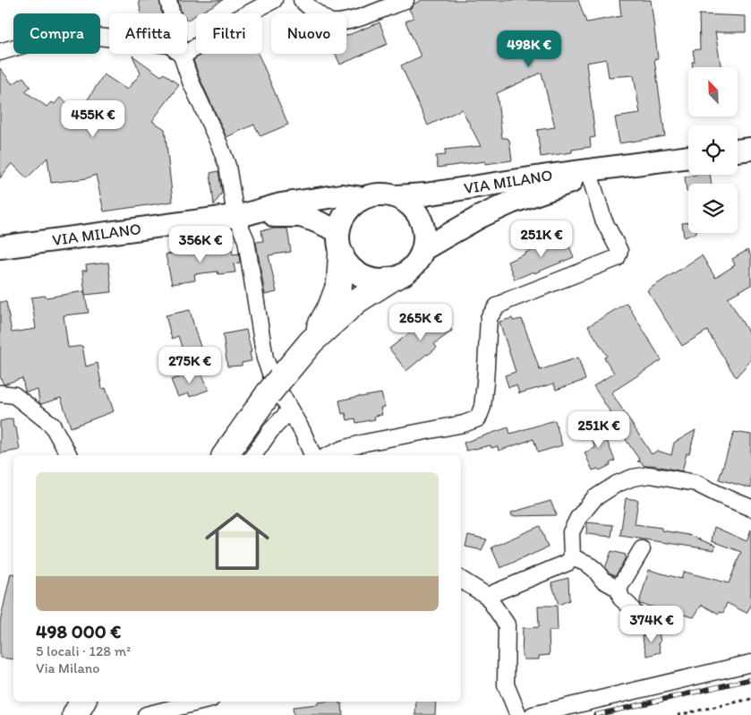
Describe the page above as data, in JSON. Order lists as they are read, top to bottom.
{
  "streets": {
    "main road": ["VIA MILANO"]
  },
  "north": "top left",
  "page": {
    "chip": [
      "Compra",
      "Affitta",
      "Filtri",
      "Nuovo"
    ],
    "price": [
      "498K €",
      "455K €",
      "251K €",
      "356K €",
      "265K €",
      "275K €",
      "251K €",
      "374K €"
    ],
    "list": [
      {
        "name": "498 000 €",
        "note": "5 locali · 128 m² · Via Milano"
      }
    ]
  }
}
